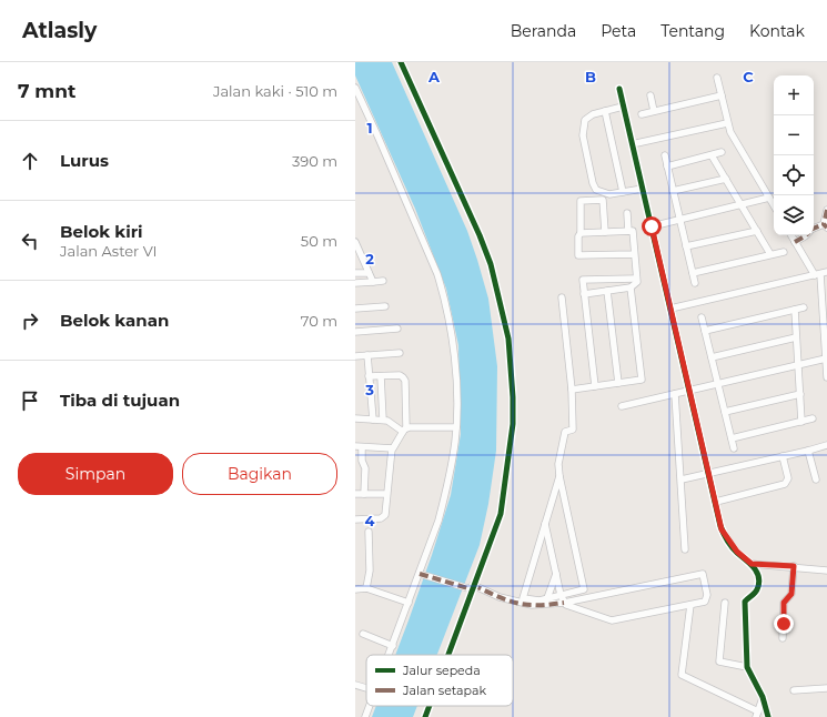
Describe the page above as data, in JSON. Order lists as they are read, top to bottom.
{
  "legend": ["Jalur sepeda", "Jalan setapak"],
  "page": {
    "header": "Atlasly",
    "nav": [
      "Beranda",
      "Peta",
      "Tentang",
      "Kontak"
    ],
    "heading": ["7 mnt", "Jalan kaki · 510 m"],
    "map_buttons": ["+", "−"],
    "list": [
      ["Lurus", "390 m"],
      ["Belok kiri", "Jalan Aster VI", "50 m"],
      ["Belok kanan", "70 m"],
      "Tiba di tujuan"
    ],
    "buttons": ["Simpan", "Bagikan"]
  },
  "grid": {
    "columns": ["A", "B", "C"],
    "rows": [
      "1",
      "2",
      "3",
      "4"
    ]
  }
}
